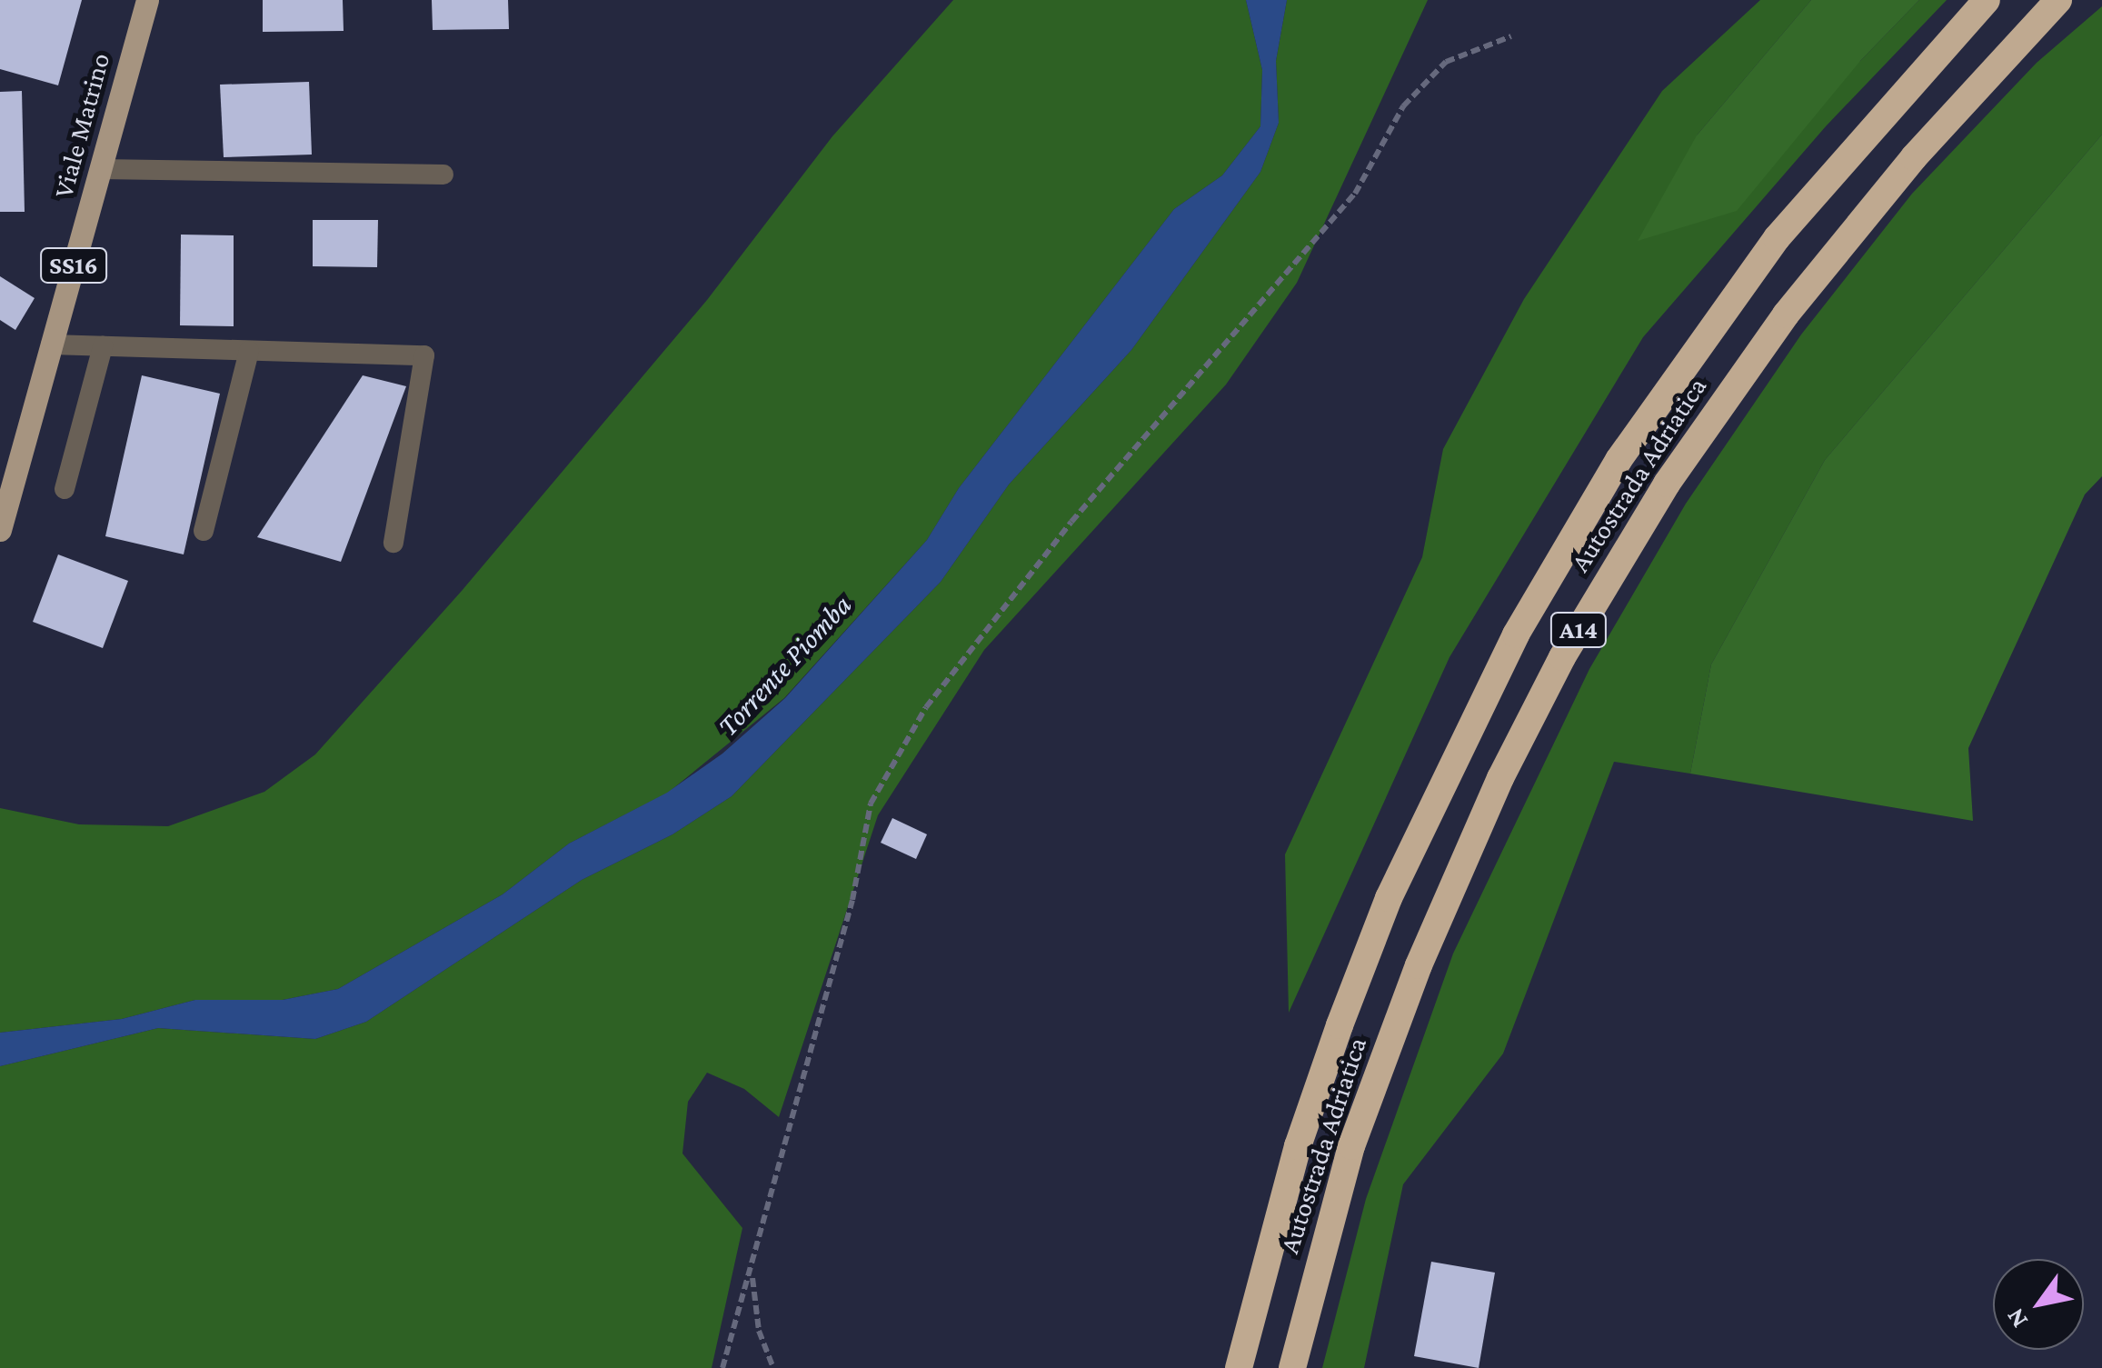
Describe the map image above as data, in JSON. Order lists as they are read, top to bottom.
{
  "streets": {
    "highway": ["Autostrada Adriatica", "A14"],
    "main road": ["Viale Matrino", "SS16"]
  },
  "water": ["Torrente Piomba"],
  "north": "bottom left"
}
